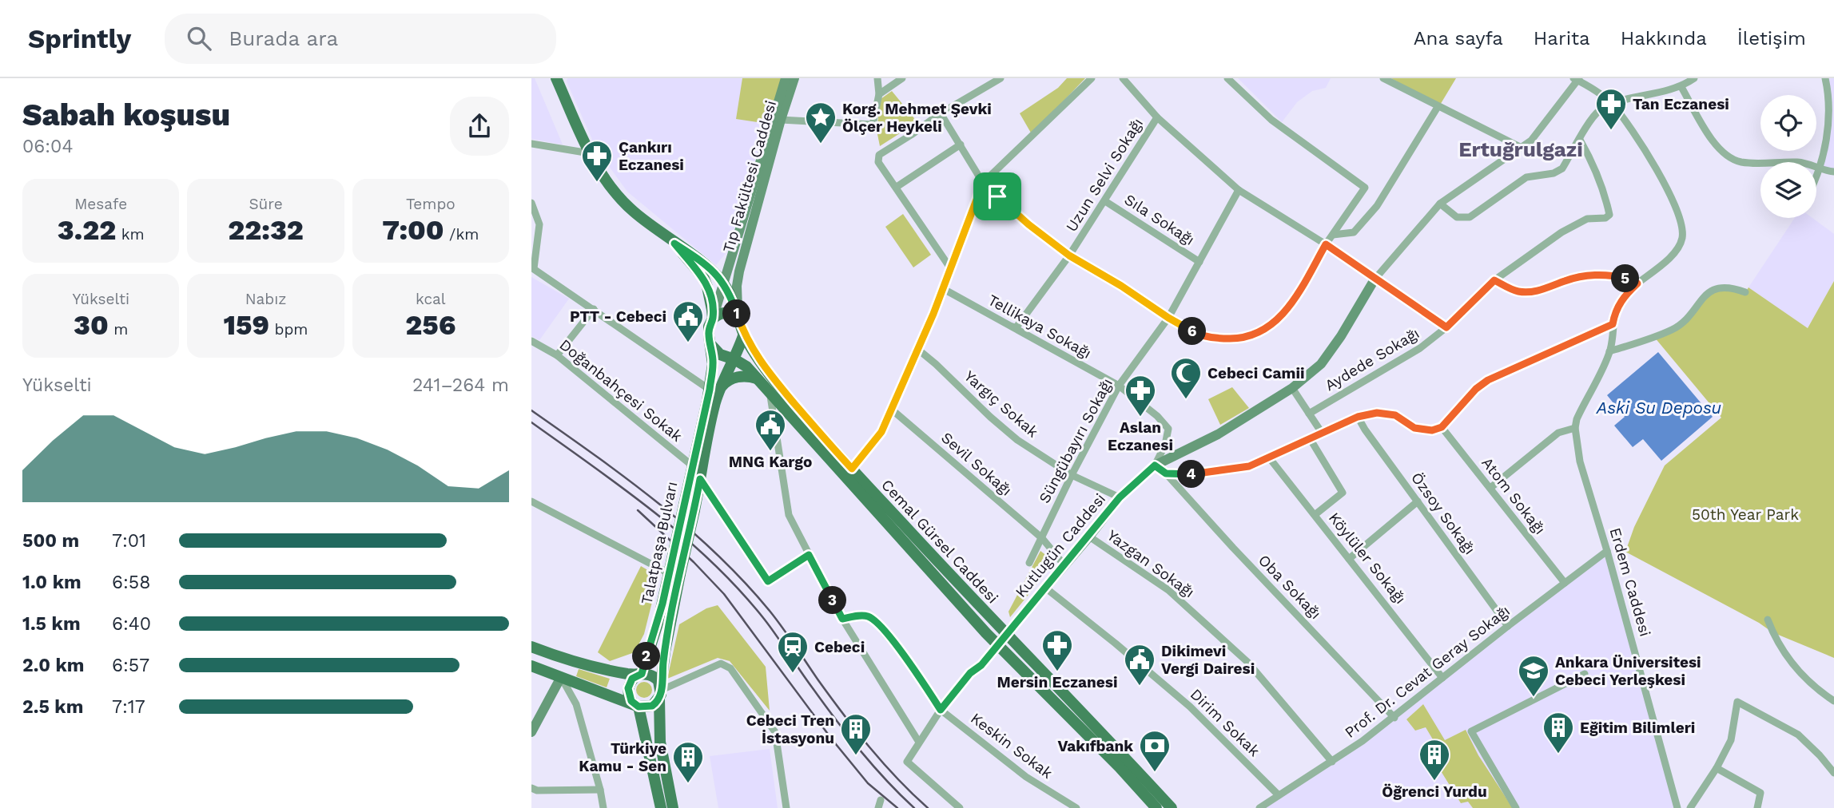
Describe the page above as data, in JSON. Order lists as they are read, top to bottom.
{
  "streets": {
    "main road": [
      "Tıp Fakültesi Caddesi",
      "Cemal Gürsel Caddesi",
      "Talatpaşa Bulvarı",
      "Kutlugün Caddesi"
    ],
    "street": [
      "Uzun Selvi Sokağı",
      "Sıla Sokağı",
      "Tellikaya Sokağı",
      "Aydede Sokağı",
      "Doğanbahçesi Sokak",
      "Yargıç Sokak",
      "Süngübayırı Sokağı",
      "Sevil Sokağı",
      "Atom Sokağı",
      "Özsoy Sokağı",
      "Köylüler Sokağı",
      "Yazgan Sokağı",
      "Erdem Caddesi",
      "Oba Sokağı",
      "Prof. Dr. Cevat Geray Sokağı",
      "Dirim Sokak",
      "Keskin Sokak"
    ]
  },
  "crossings": [
    ["Uzun Selvi Sokağı", "Sıla Sokağı"],
    ["Uzun Selvi Sokağı", "Tellikaya Sokağı"],
    ["Tıp Fakültesi Caddesi", "Cemal Gürsel Caddesi"],
    ["Tıp Fakültesi Caddesi", "Talatpaşa Bulvarı"],
    ["Sıla Sokağı", "Süngübayırı Sokağı"],
    ["Tellikaya Sokağı", "Süngübayırı Sokağı"],
    ["Tellikaya Sokağı", "Kutlugün Caddesi"],
    ["Tellikaya Sokağı", "Oba Sokağı"],
    ["Doğanbahçesi Sokak", "Talatpaşa Bulvarı"],
    ["Yargıç Sokak", "Süngübayırı Sokağı"],
    ["Yargıç Sokak", "Kutlugün Caddesi"],
    ["Süngübayırı Sokağı", "Sevil Sokağı"],
    ["Sevil Sokağı", "Kutlugün Caddesi"],
    ["Atom Sokağı", "Prof. Dr. Cevat Geray Sokağı"],
    ["Özsoy Sokağı", "Prof. Dr. Cevat Geray Sokağı"],
    ["Cemal Gürsel Caddesi", "Talatpaşa Bulvarı"],
    ["Cemal Gürsel Caddesi", "Kutlugün Caddesi"],
    ["Kutlugün Caddesi", "Yazgan Sokağı"],
    ["Kutlugün Caddesi", "Oba Sokağı"],
    ["Kutlugün Caddesi", "Dirim Sokak"],
    ["Köylüler Sokağı", "Prof. Dr. Cevat Geray Sokağı"],
    ["Yazgan Sokağı", "Prof. Dr. Cevat Geray Sokağı"],
    ["Erdem Caddesi", "Prof. Dr. Cevat Geray Sokağı"],
    ["Oba Sokağı", "Prof. Dr. Cevat Geray Sokağı"],
    ["Prof. Dr. Cevat Geray Sokağı", "Dirim Sokak"]
  ],
  "districts": ["Ertuğrulgazi"],
  "water": ["Aski Su Deposu"],
  "parks": ["50th Year Park"],
  "places": {
    "pharmacy": [
      "Tan Eczanesi",
      "Çankırı Eczanesi",
      "Aslan Eczanesi",
      "Mersin Eczanesi"
    ],
    "place": ["Korg. Mehmet Şevki Ölçer Heykeli"],
    "public building": ["PTT - Cebeci", "MNG Kargo", "Dikimevi Vergi Dairesi"],
    "mosque": ["Cebeci Camii"],
    "station": ["Cebeci"],
    "school or university": ["Ankara Üniversitesi Cebeci Yerleşkesi"],
    "building": [
      "Eğitim Bilimleri",
      "Cebeci Tren İstasyonu",
      "Öğrenci Yurdu",
      "Türkiye Kamu - Sen"
    ],
    "bank": ["Vakıfbank"]
  },
  "page": {
    "header": "Sprintly",
    "search": "Burada ara",
    "nav": [
      "Ana sayfa",
      "Harita",
      "Hakkında",
      "İletişim"
    ],
    "heading": ["Sabah koşusu", "06:04"],
    "stats": [
      ["Mesafe", "3.22 km"],
      ["Süre", "22:32"],
      ["Tempo", "7:00 /km"],
      ["Yükselti", "30 m"],
      ["Nabız", "159 bpm"],
      ["kcal", "256"]
    ],
    "pins": [
      "5",
      "1",
      "6",
      "4",
      "3",
      "2"
    ],
    "chart": ["Yükselti", "241–264 m"],
    "list": [
      {
        "name": "500 m",
        "note": "7:01"
      },
      {
        "name": "1.0 km",
        "note": "6:58"
      },
      {
        "name": "1.5 km",
        "note": "6:40"
      },
      {
        "name": "2.0 km",
        "note": "6:57"
      },
      {
        "name": "2.5 km",
        "note": "7:17"
      }
    ]
  }
}
